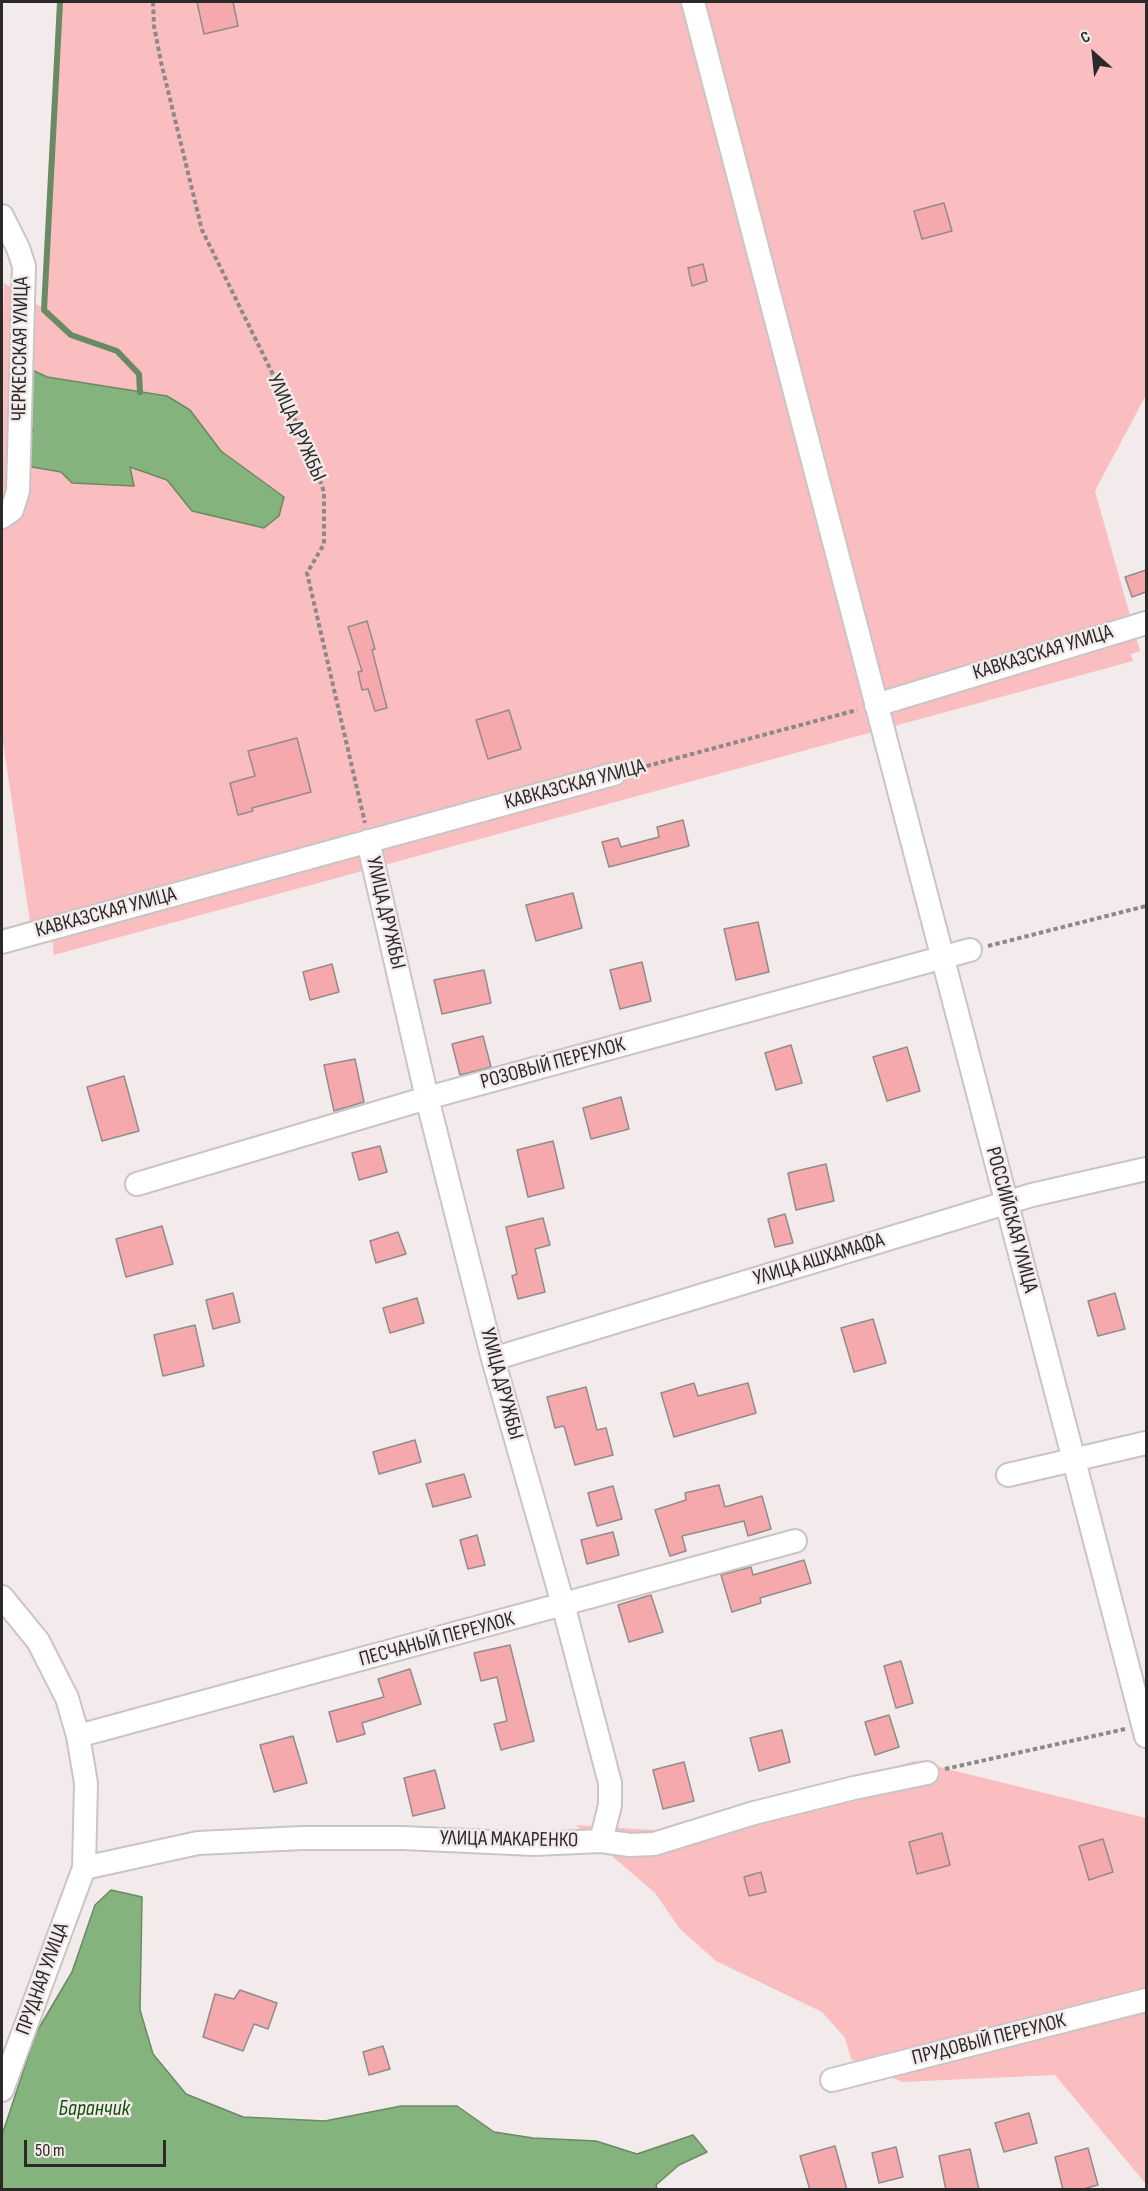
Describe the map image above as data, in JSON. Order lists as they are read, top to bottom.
{
  "streets": {
    "street": [
      "ЧЕРКЕССКАЯ УЛИЦА",
      "УЛИЦА ДРУЖБЫ",
      "КАВКАЗCКАЯ УЛИЦА",
      "РОЗОВЫЙ ПЕРЕУЛОК",
      "РОССИЙСКАЯ УЛИЦА",
      "УЛИЦА АШХАМАФА",
      "ПЕСЧАНЫЙ ПЕРЕУЛОК",
      "УЛИЦА МАКАРЕНКО",
      "ПРУДНАЯ УЛИЦА",
      "ПРУДОВЫЙ ПЕРЕУЛОК"
    ]
  },
  "crossings": [
    ["УЛИЦА ДРУЖБЫ", "КАВКАЗCКАЯ УЛИЦА"],
    ["УЛИЦА ДРУЖБЫ", "РОЗОВЫЙ ПЕРЕУЛОК"],
    ["УЛИЦА ДРУЖБЫ", "УЛИЦА АШХАМАФА"],
    ["УЛИЦА ДРУЖБЫ", "ПЕСЧАНЫЙ ПЕРЕУЛОК"],
    ["УЛИЦА ДРУЖБЫ", "УЛИЦА МАКАРЕНКО"],
    ["КАВКАЗCКАЯ УЛИЦА", "РОССИЙСКАЯ УЛИЦА"],
    ["РОЗОВЫЙ ПЕРЕУЛОК", "РОССИЙСКАЯ УЛИЦА"],
    ["РОССИЙСКАЯ УЛИЦА", "УЛИЦА АШХАМАФА"],
    ["ПЕСЧАНЫЙ ПЕРЕУЛОК", "ПРУДНАЯ УЛИЦА"],
    ["УЛИЦА МАКАРЕНКО", "ПРУДНАЯ УЛИЦА"]
  ],
  "water": ["Баранчик"],
  "scale_bar": "50 m",
  "north": "top left"
}
